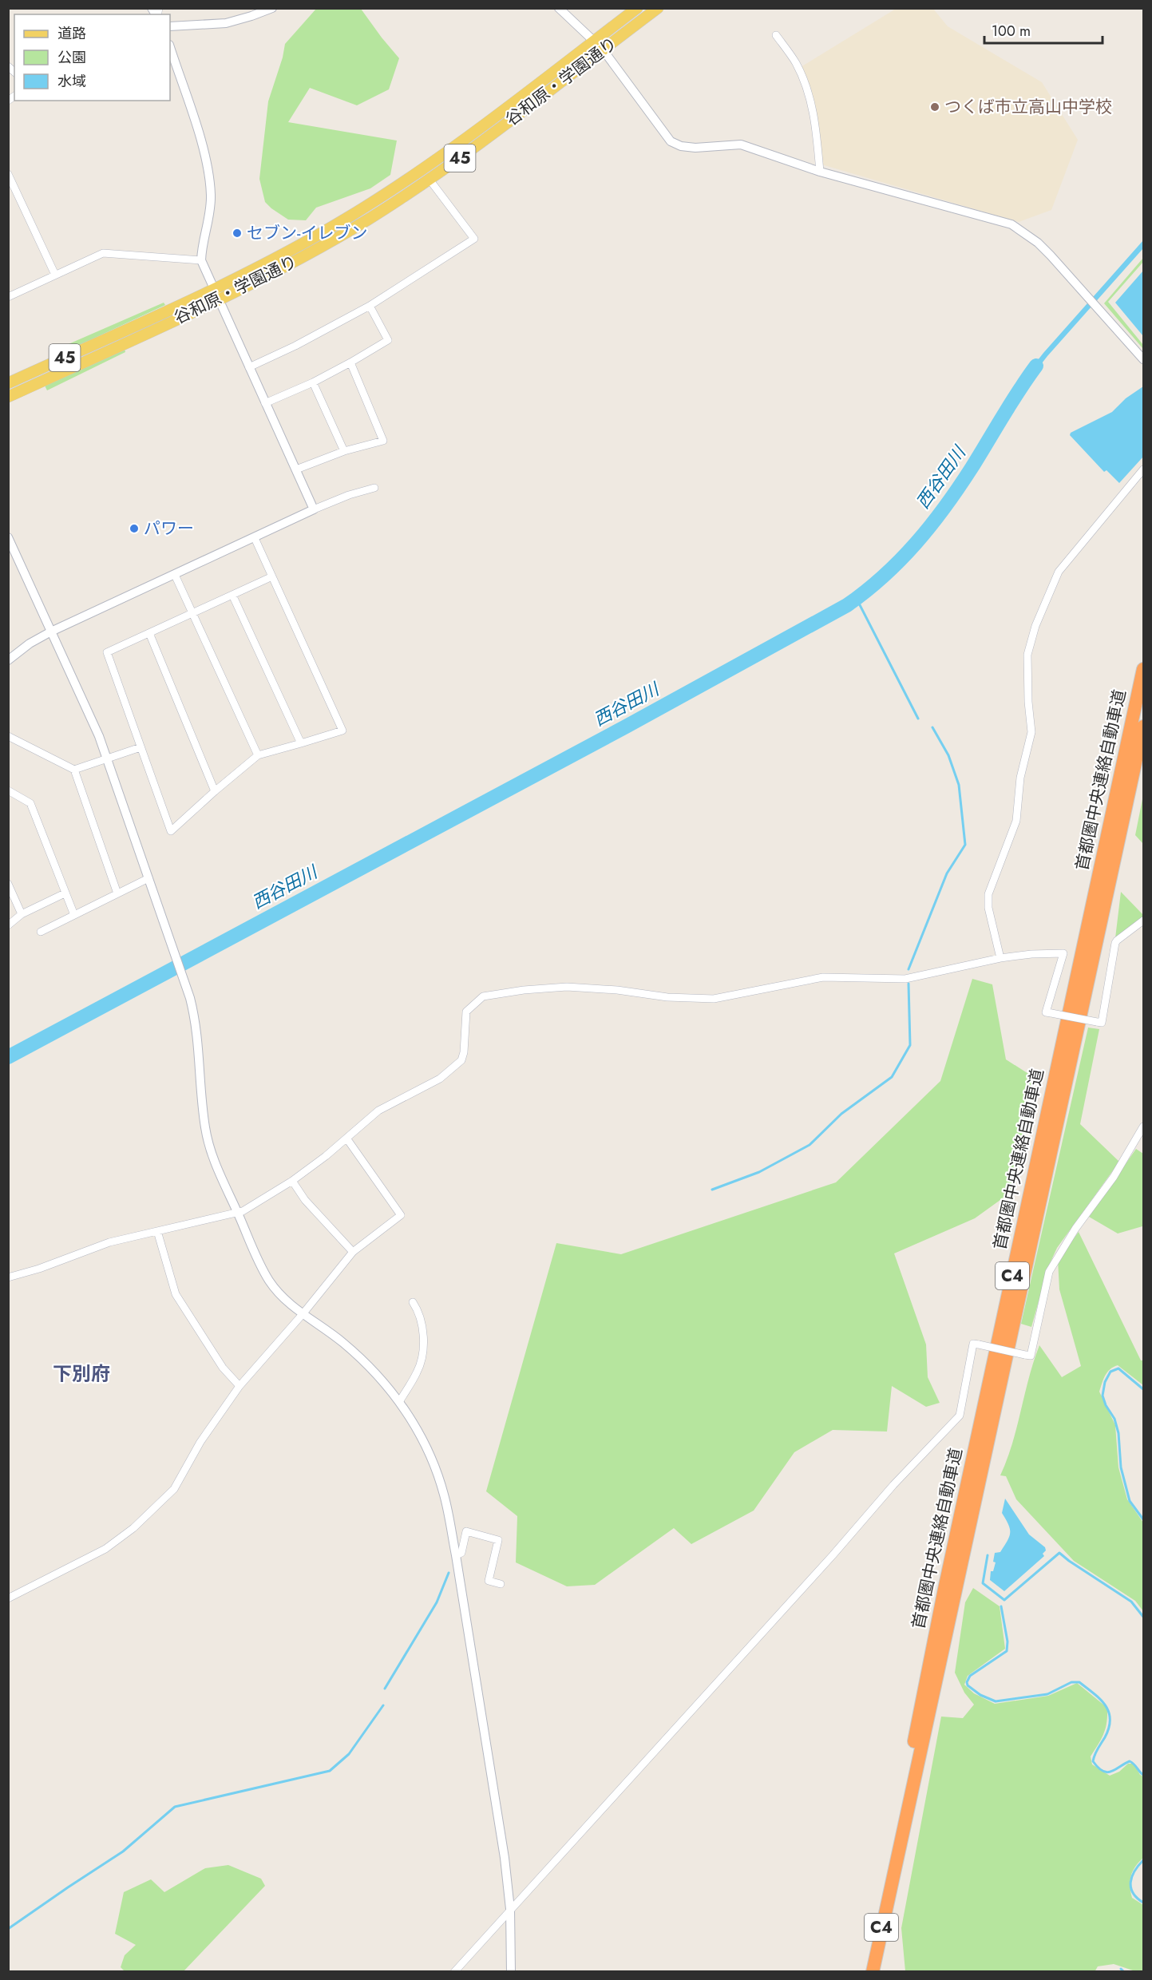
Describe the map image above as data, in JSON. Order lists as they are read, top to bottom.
{
  "streets": {
    "highway": ["首都圏中央連絡自動車道", "C4"],
    "main road": ["谷和原・学園通り", "45"]
  },
  "districts": ["下別府"],
  "water": ["西谷田川"],
  "places": ["つくば市立高山中学校", "セブン-イレブン", "パワー"],
  "legend": ["道路", "公園", "水域"],
  "scale_bar": "100 m"
}
